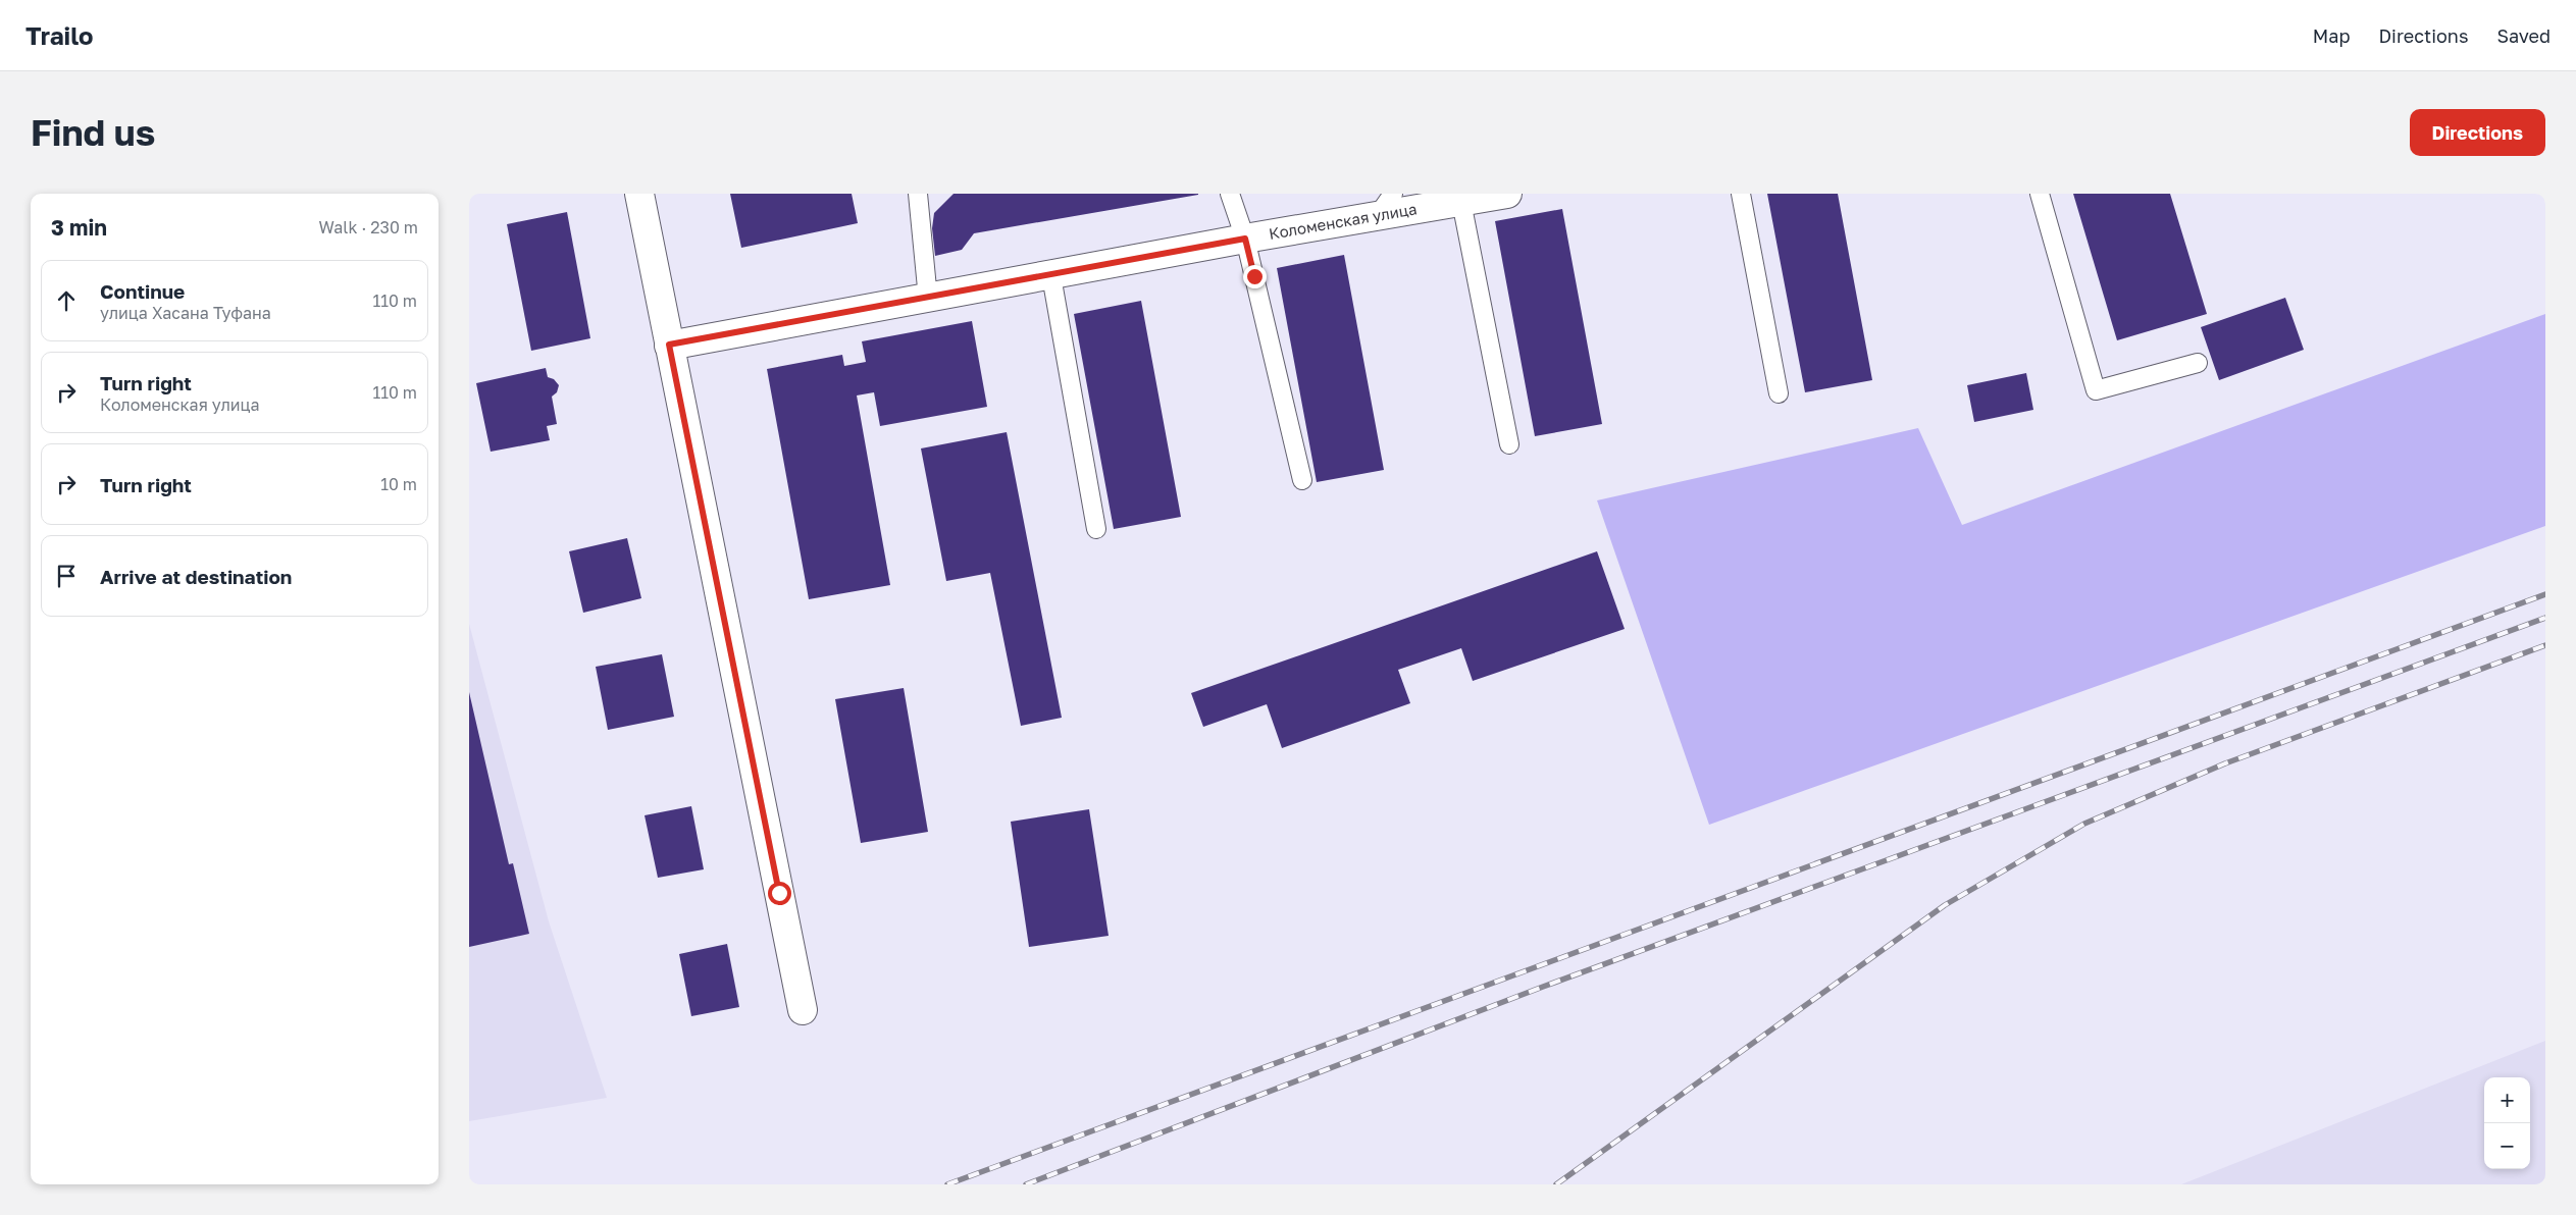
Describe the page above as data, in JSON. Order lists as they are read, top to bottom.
{
  "streets": {
    "street": ["Коломенская улица"]
  },
  "page": {
    "header": "Trailo",
    "nav": ["Map", "Directions", "Saved"],
    "buttons": "Directions",
    "title": "Find us",
    "heading": ["3 min", "Walk · 230 m"],
    "list": [
      ["Continue", "улица Хасана Туфана", "110 m"],
      ["Turn right", "Коломенская улица", "110 m"],
      ["Turn right", "10 m"],
      "Arrive at destination"
    ],
    "map_buttons": ["+", "−"]
  }
}
